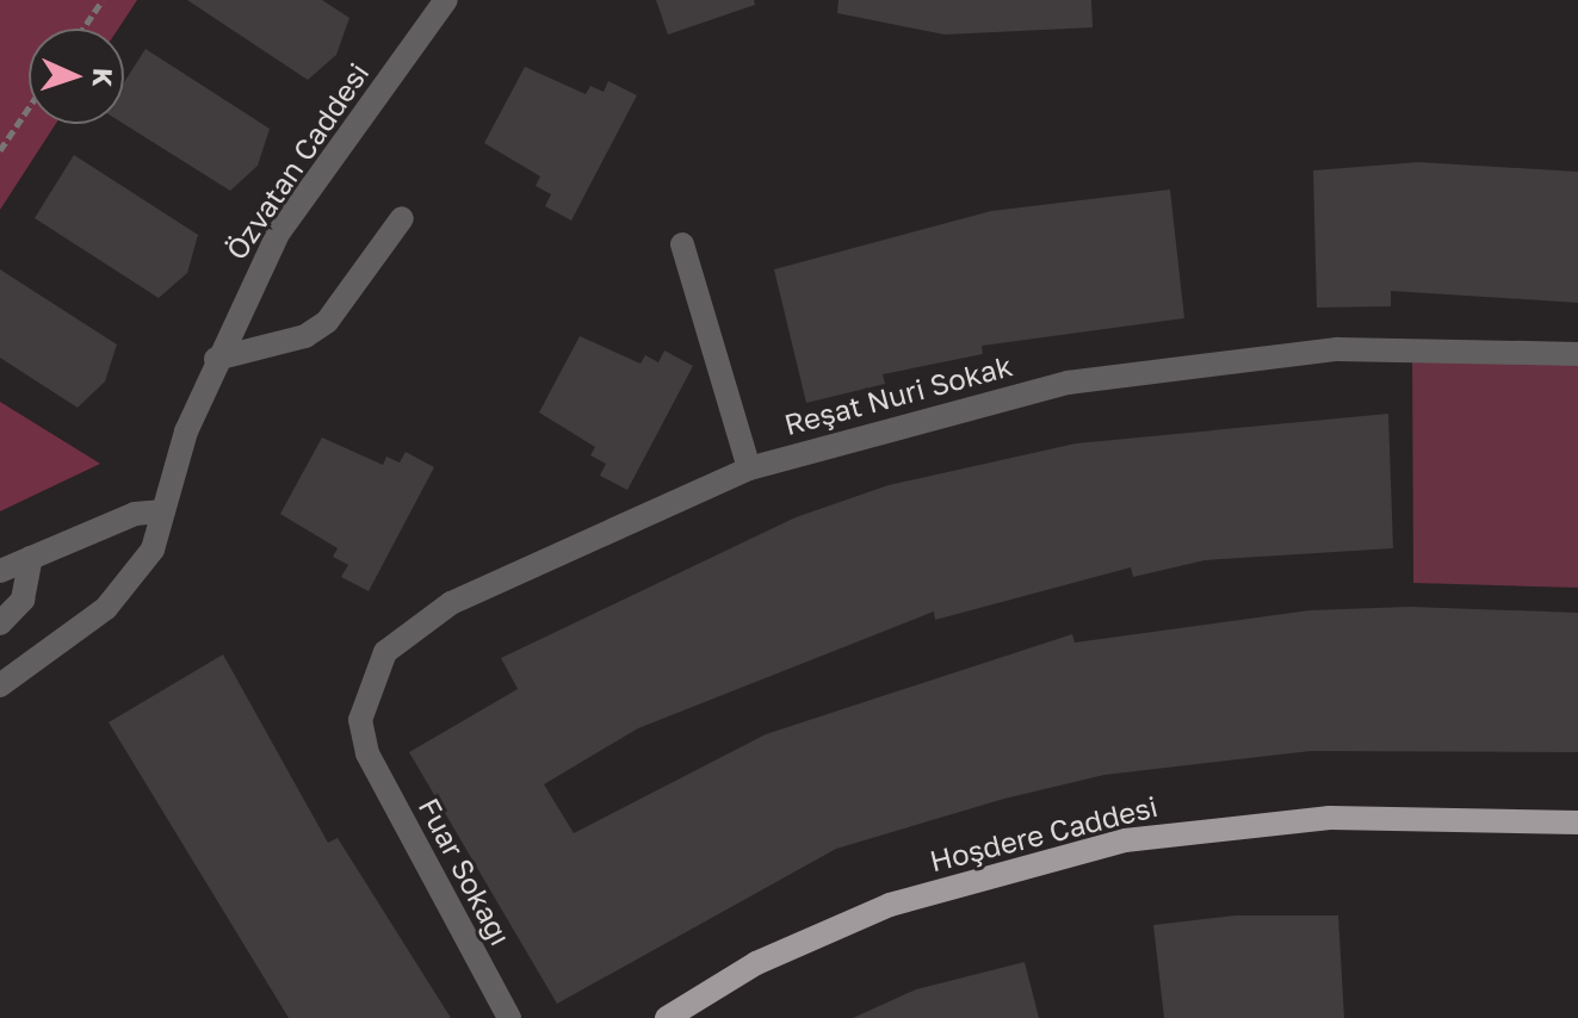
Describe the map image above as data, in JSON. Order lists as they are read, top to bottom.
{
  "streets": {
    "main road": ["Hoşdere Caddesi"],
    "street": ["Özvatan Caddesi", "Reşat Nuri Sokak", "Fuar Sokağı"]
  },
  "crossings": [
    ["Reşat Nuri Sokak", "Fuar Sokağı"]
  ],
  "north": "right"
}
